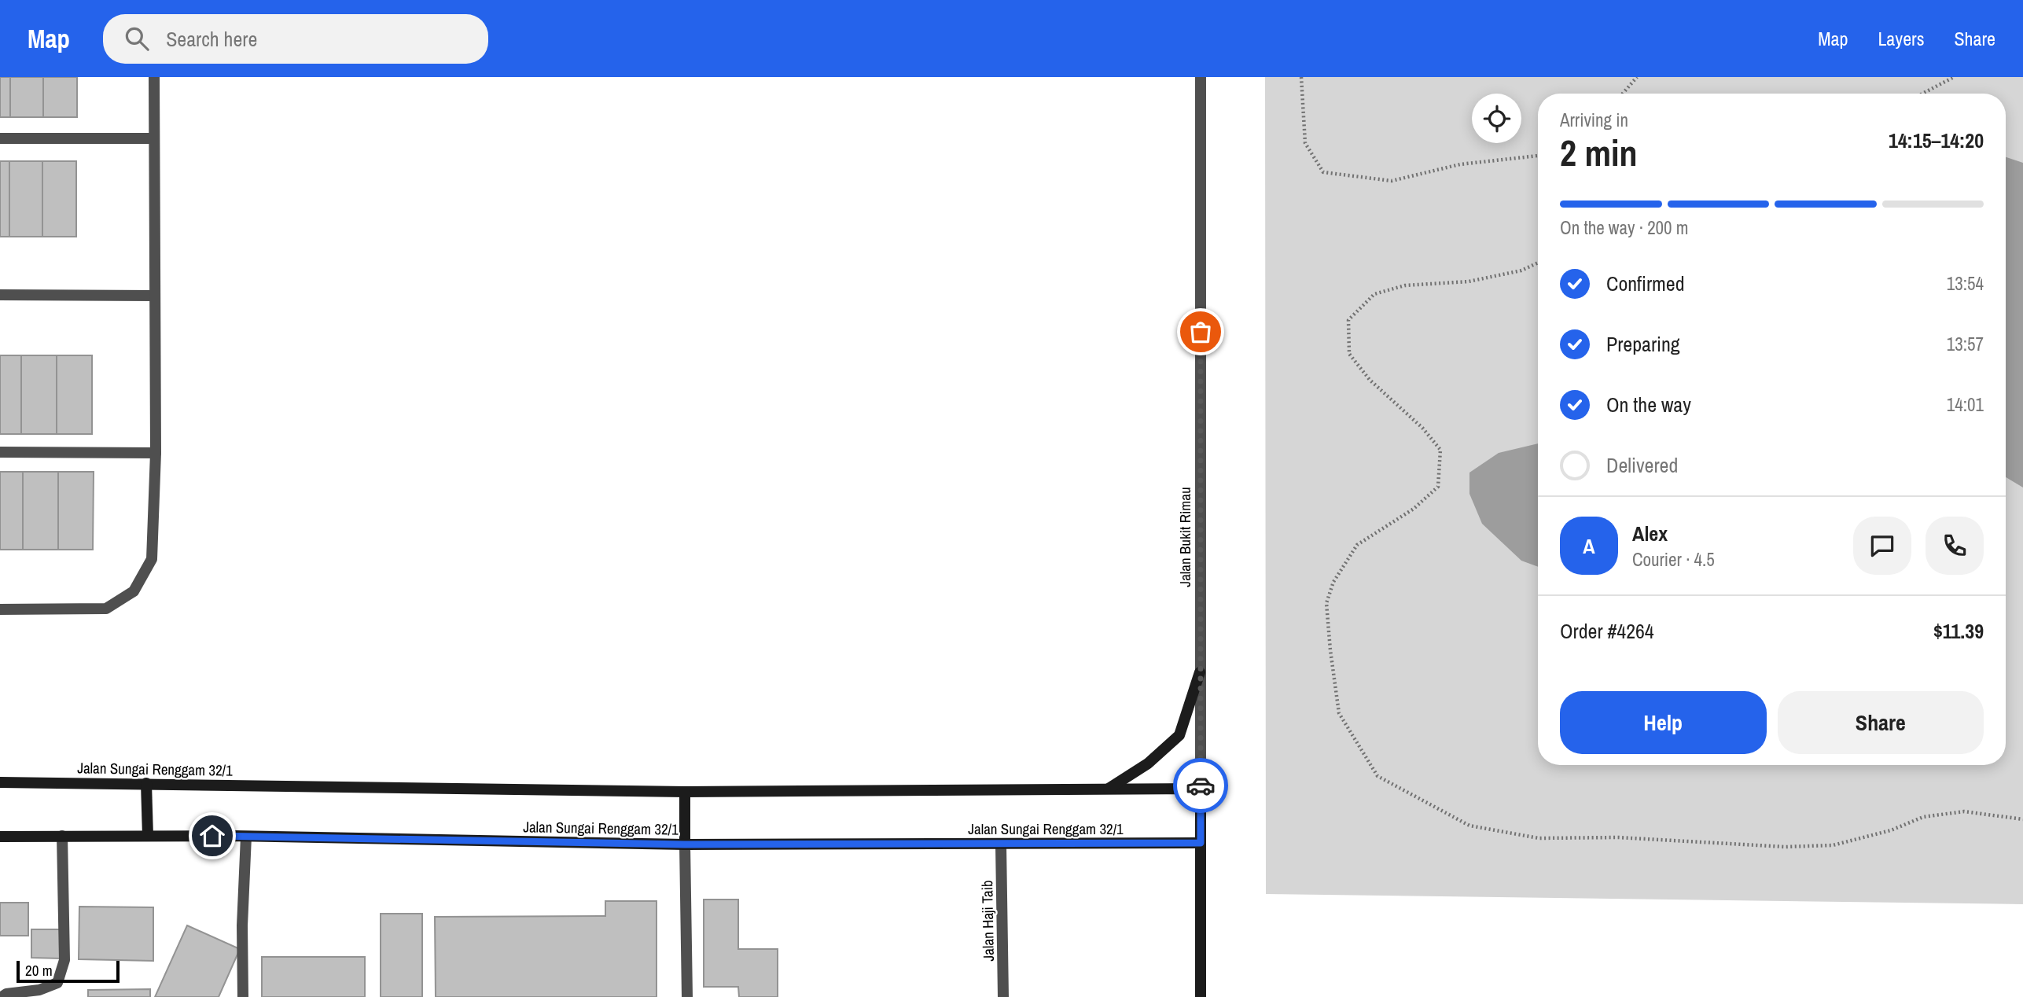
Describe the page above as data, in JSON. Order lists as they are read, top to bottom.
{
  "streets": {
    "main road": ["Jalan Bukit Rimau", "Jalan Sungai Renggam 32/1"],
    "street": ["Jalan Haji Taib"]
  },
  "crossings": [
    ["Jalan Bukit Rimau", "Jalan Sungai Renggam 32/1"],
    ["Jalan Sungai Renggam 32/1", "Jalan Haji Taib"]
  ],
  "scale_bar": "20 m",
  "page": {
    "header": "Map",
    "search": "Search here",
    "nav": ["Map", "Layers", "Share"],
    "heading": ["2 min", "Arriving in", "14:15–14:20"],
    "panel": [
      "Alex",
      "Courier · 4.5",
      "Order #4264",
      "$11.39"
    ],
    "bar": "On the way · 200 m",
    "list": [
      ["Confirmed", "13:54"],
      ["Preparing", "13:57"],
      ["On the way", "14:01"],
      "Delivered"
    ],
    "round": "A",
    "buttons": ["Help", "Share"],
    "scale": "20 m"
  }
}
